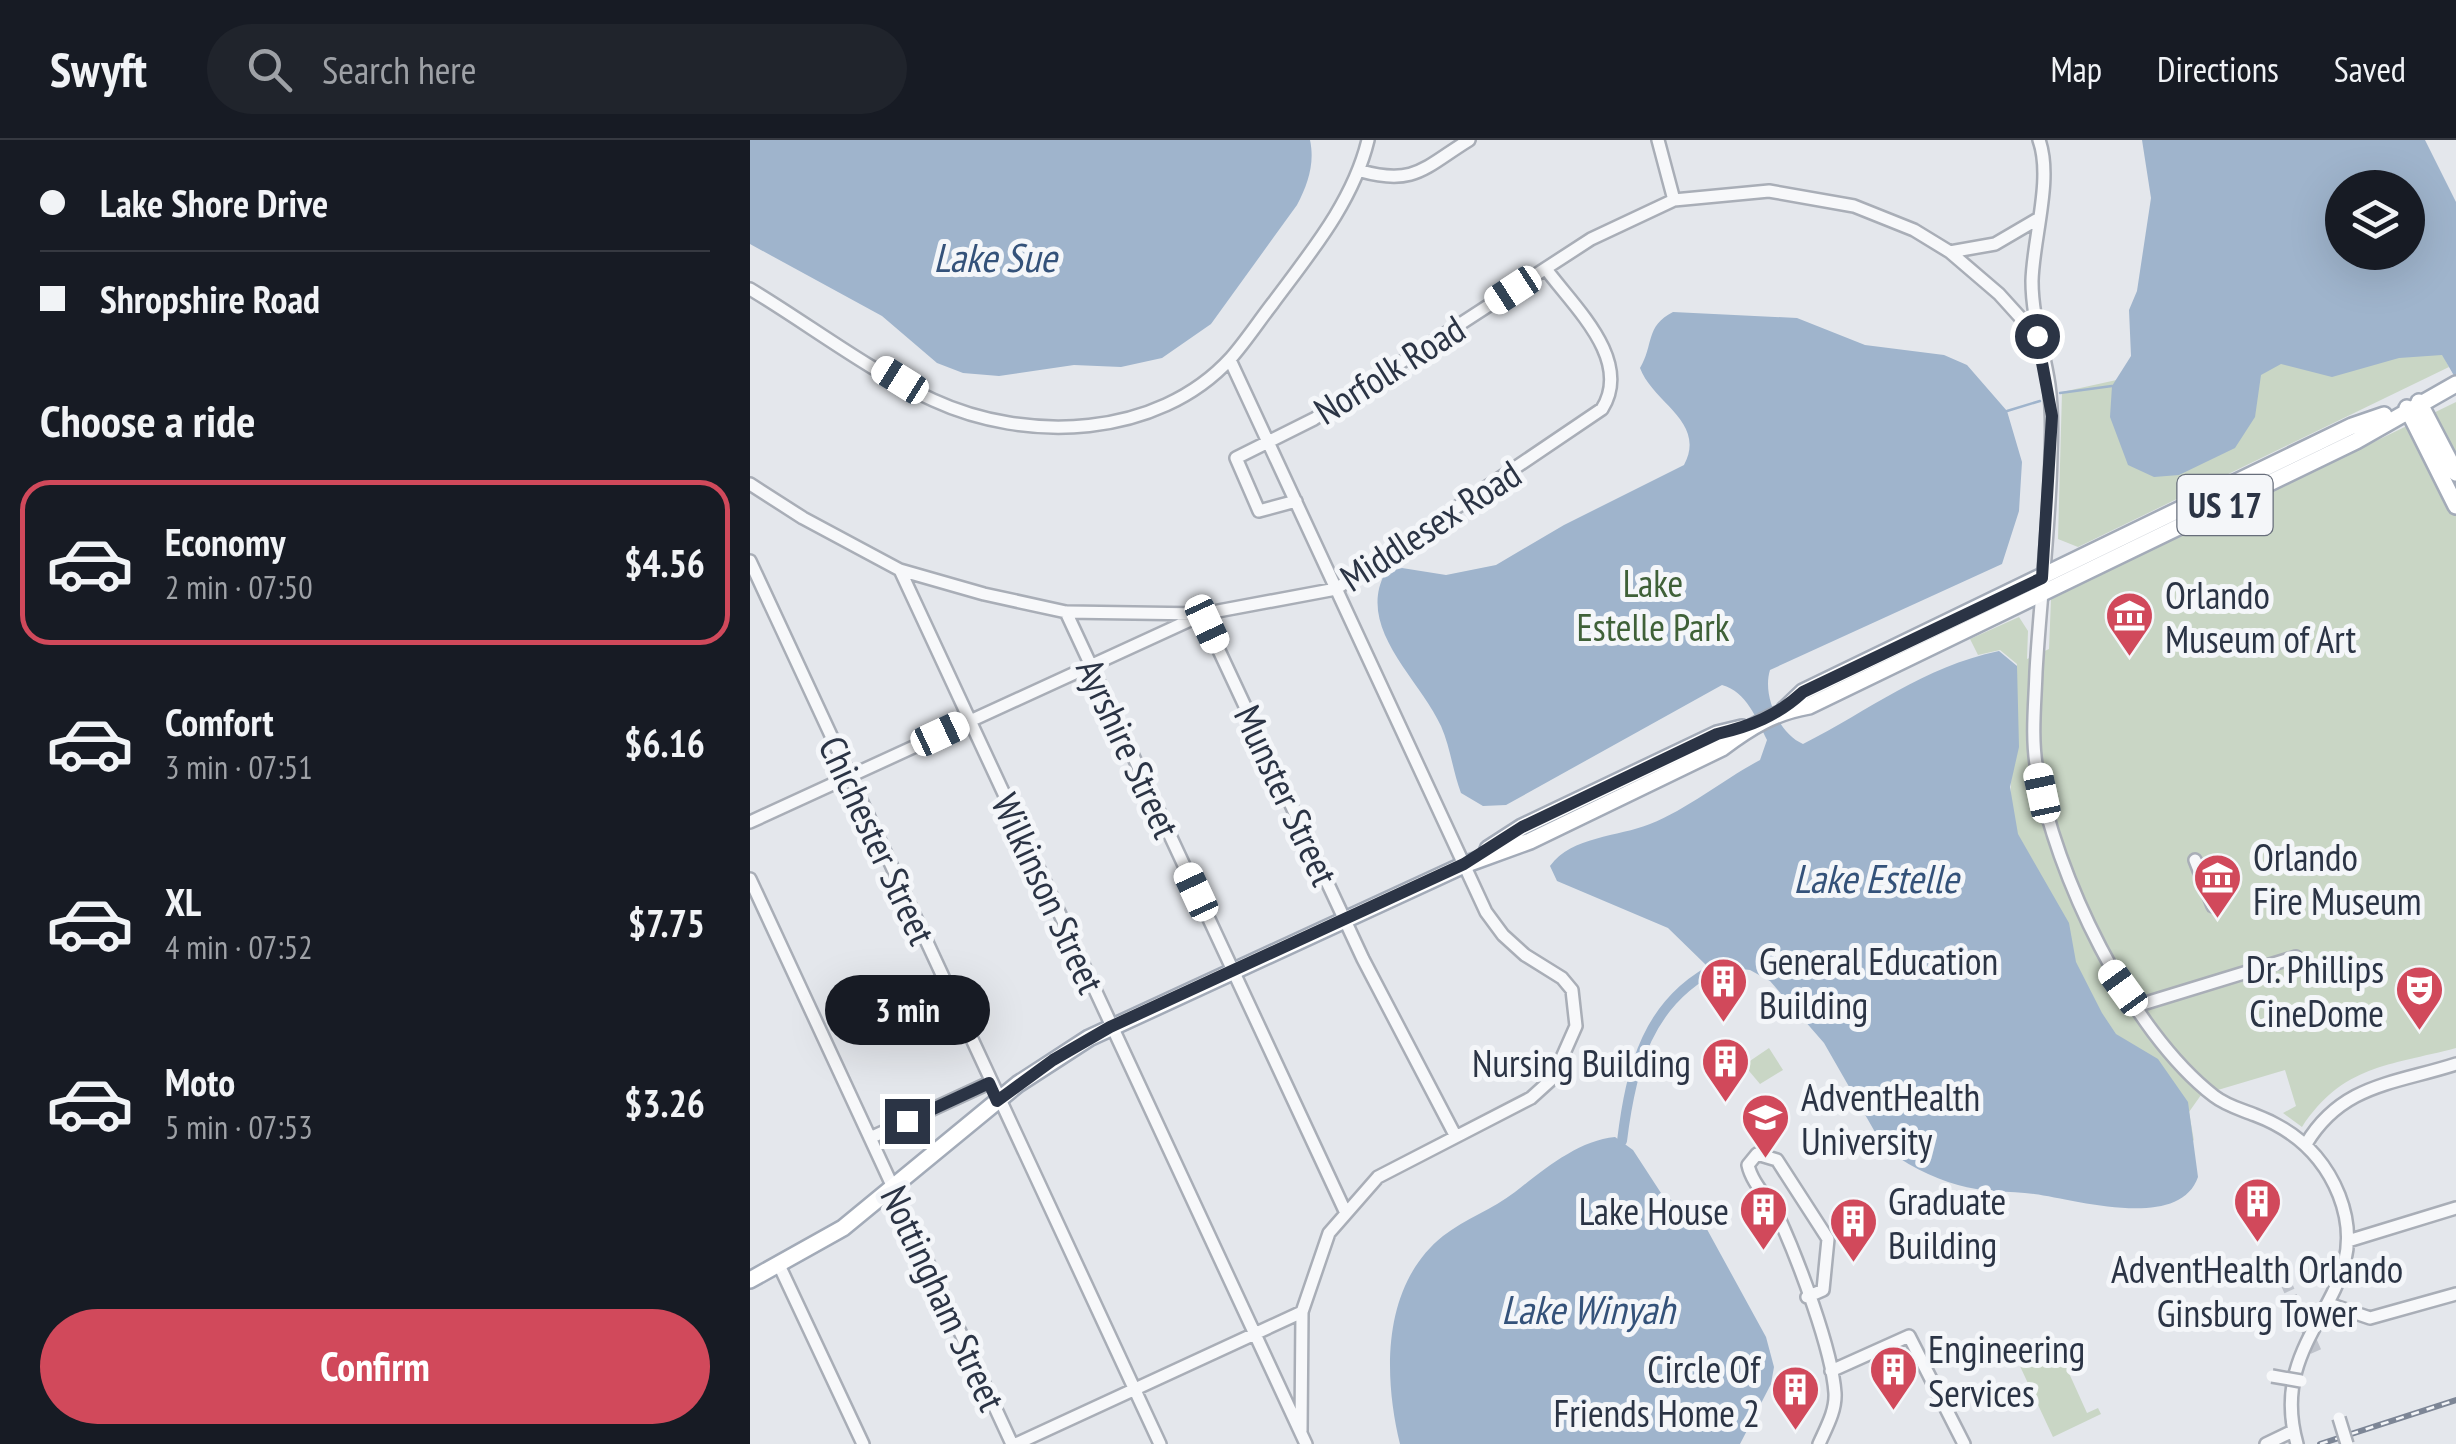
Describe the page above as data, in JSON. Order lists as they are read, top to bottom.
{
  "streets": {
    "main road": ["US 17"],
    "street": [
      "Norfolk Road",
      "Middlesex Road",
      "Ayrshire Street",
      "Munster Street",
      "Chichester Street",
      "Wilkinson Street",
      "Nottingham Street"
    ]
  },
  "crossings": [
    ["Norfolk Road", "Middlesex Road"],
    ["US 17", "Ayrshire Street"],
    ["US 17", "Munster Street"],
    ["US 17", "Chichester Street"],
    ["US 17", "Wilkinson Street"],
    ["US 17", "Nottingham Street"],
    ["Middlesex Road", "Ayrshire Street"],
    ["Middlesex Road", "Munster Street"],
    ["Middlesex Road", "Wilkinson Street"],
    ["Ayrshire Street", "Wilkinson Street"],
    ["Munster Street", "Wilkinson Street"]
  ],
  "water": ["Lake Sue", "Lake Estelle", "Lake Winyah"],
  "parks": ["Lake Estelle Park"],
  "places": {
    "museum": ["Orlando Museum of Art", "Orlando Fire Museum"],
    "building": [
      "General Education Building",
      "Nursing Building",
      "AdventHealth Orlando Ginsburg Tower",
      "Lake House",
      "Graduate Building",
      "Engineering Services",
      "Circle Of Friends Home 2"
    ],
    "theatre": ["Dr. Phillips CineDome"],
    "school or university": ["AdventHealth University"]
  },
  "page": {
    "header": "Swyft",
    "search": "Search here",
    "nav": ["Map", "Directions", "Saved"],
    "banner": ["Lake Shore Drive", "Shropshire Road"],
    "heading": "Choose a ride",
    "list": [
      {
        "name": "Economy",
        "note": "2 min · 07:50",
        "value": "$4.56"
      },
      {
        "name": "Comfort",
        "note": "3 min · 07:51",
        "value": "$6.16"
      },
      {
        "name": "XL",
        "note": "4 min · 07:52",
        "value": "$7.75"
      },
      {
        "name": "Moto",
        "note": "5 min · 07:53",
        "value": "$3.26"
      }
    ],
    "bubble": "3 min",
    "buttons": "Confirm"
  }
}
